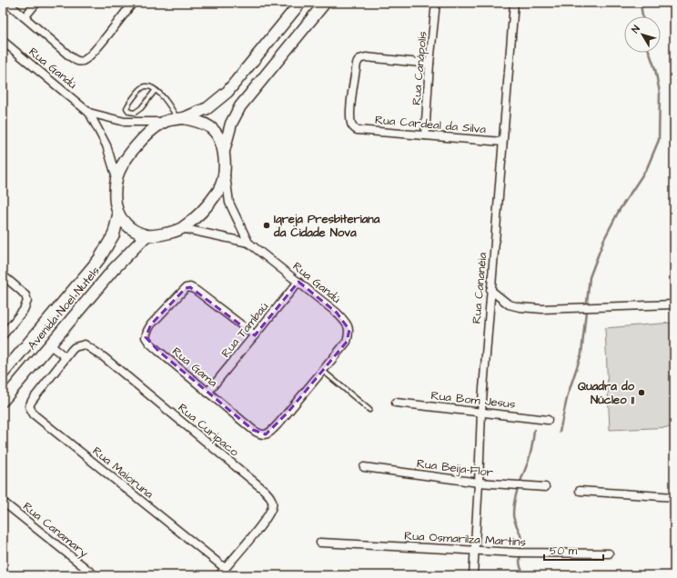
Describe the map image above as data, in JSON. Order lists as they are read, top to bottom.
{
  "streets": {
    "main road": ["Avenida Noel Nutels"],
    "street": [
      "Rua Gandú",
      "Rua Canápolis",
      "Rua Cardeal da Silva",
      "Rua Cananéia",
      "Rua Tambaú",
      "Rua Gama",
      "Rua Bom Jesus",
      "Rua Curipaco",
      "Rua Beija-Flor",
      "Rua Maioruna",
      "Rua Canamary",
      "Rua Osmarilza Martins"
    ]
  },
  "crossings": [
    ["Rua Gandú", "Avenida Noel Nutels"],
    ["Rua Gandú", "Rua Tambaú"],
    ["Rua Gandú", "Rua Gama"],
    ["Rua Canápolis", "Rua Cardeal da Silva"],
    ["Rua Cardeal da Silva", "Rua Cananéia"],
    ["Rua Cananéia", "Rua Bom Jesus"],
    ["Rua Cananéia", "Rua Beija-Flor"],
    ["Rua Cananéia", "Rua Osmarilza Martins"],
    ["Rua Tambaú", "Rua Gama"],
    ["Rua Curipaco", "Rua Maioruna"]
  ],
  "places": ["Igreja Presbiteriana da Cidade Nova", "Quadra do Núcleo 11"],
  "scale_bar": "50 m",
  "north": "top left"
}
